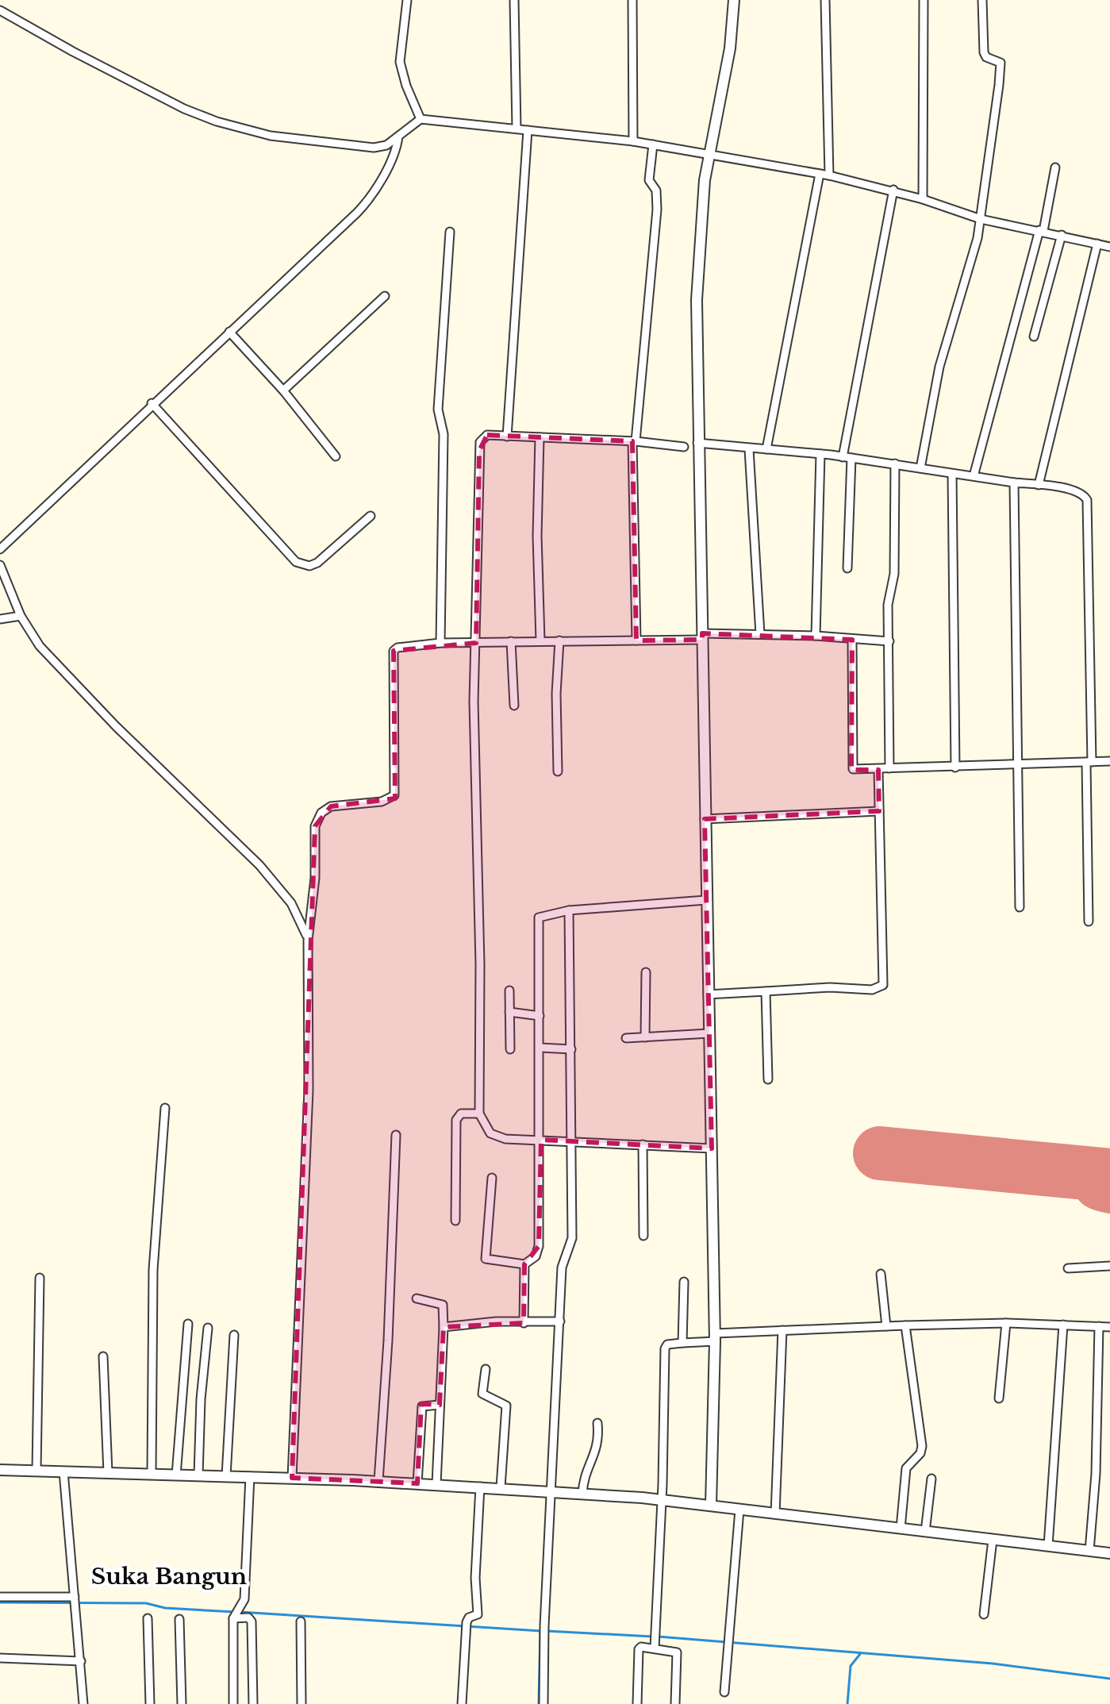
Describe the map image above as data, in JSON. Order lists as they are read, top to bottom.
{
  "districts": ["Suka Bangun"]
}
